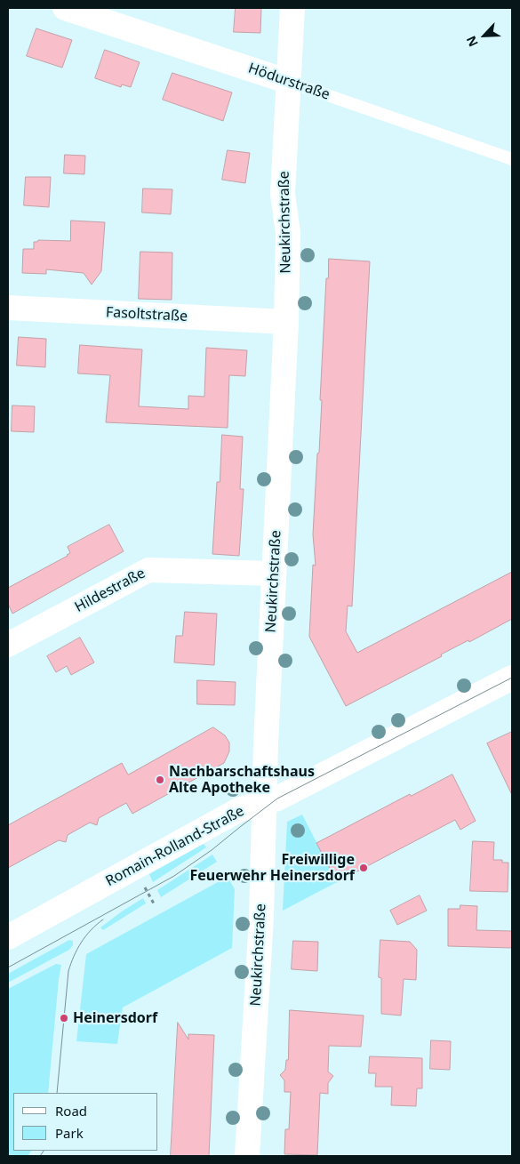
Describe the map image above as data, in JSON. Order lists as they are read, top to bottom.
{
  "streets": {
    "street": [
      "Hödurstraße",
      "Neukirchstraße",
      "Fasoltstraße",
      "Hildestraße",
      "Romain-Rolland-Straße"
    ]
  },
  "crossings": [
    ["Hödurstraße", "Neukirchstraße"],
    ["Neukirchstraße", "Fasoltstraße"],
    ["Neukirchstraße", "Hildestraße"],
    ["Neukirchstraße", "Romain-Rolland-Straße"]
  ],
  "places": ["Nachbarschaftshaus Alte Apotheke", "Freiwillige Feuerwehr Heinersdorf", "Heinersdorf"],
  "legend": ["Road", "Park"],
  "north": "bottom left"
}
